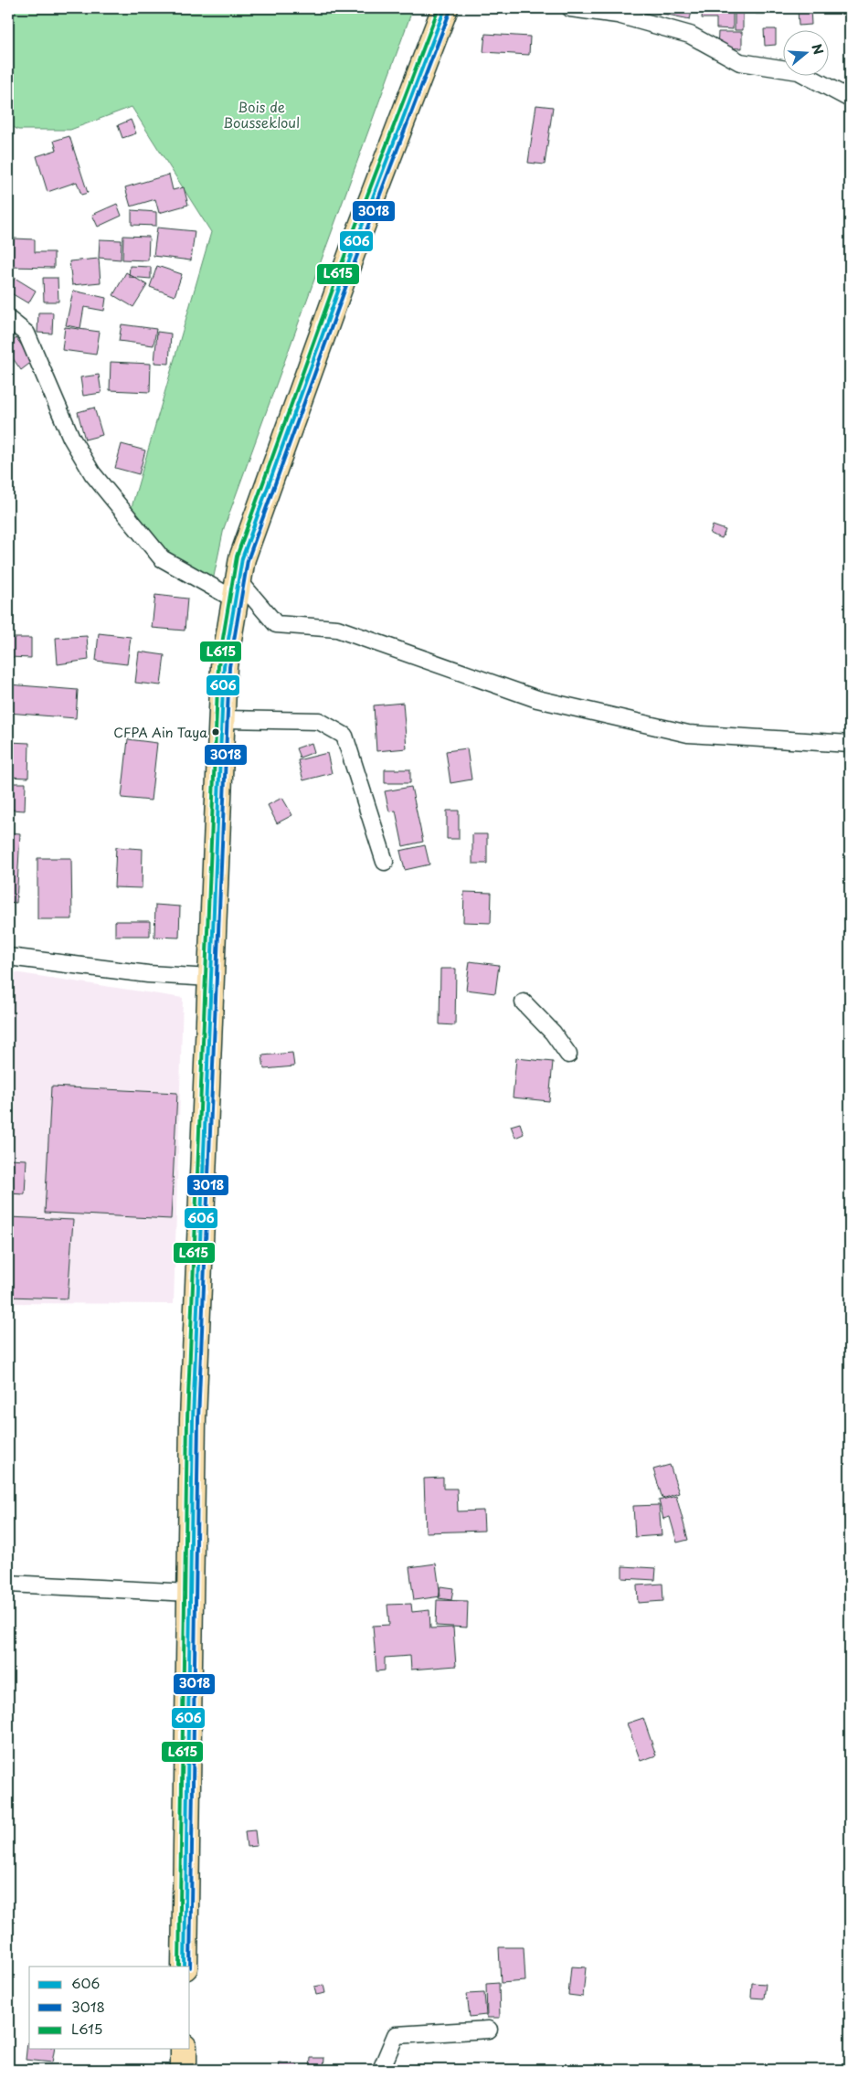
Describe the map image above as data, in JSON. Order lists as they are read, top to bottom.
{
  "parks": ["Bois de Boussekloul"],
  "places": ["CFPA Ain Taya"],
  "lines": ["transit line 606", "transit line L615", "transit line 3018"],
  "legend": ["606", "3018", "L615"],
  "north": "right"
}
